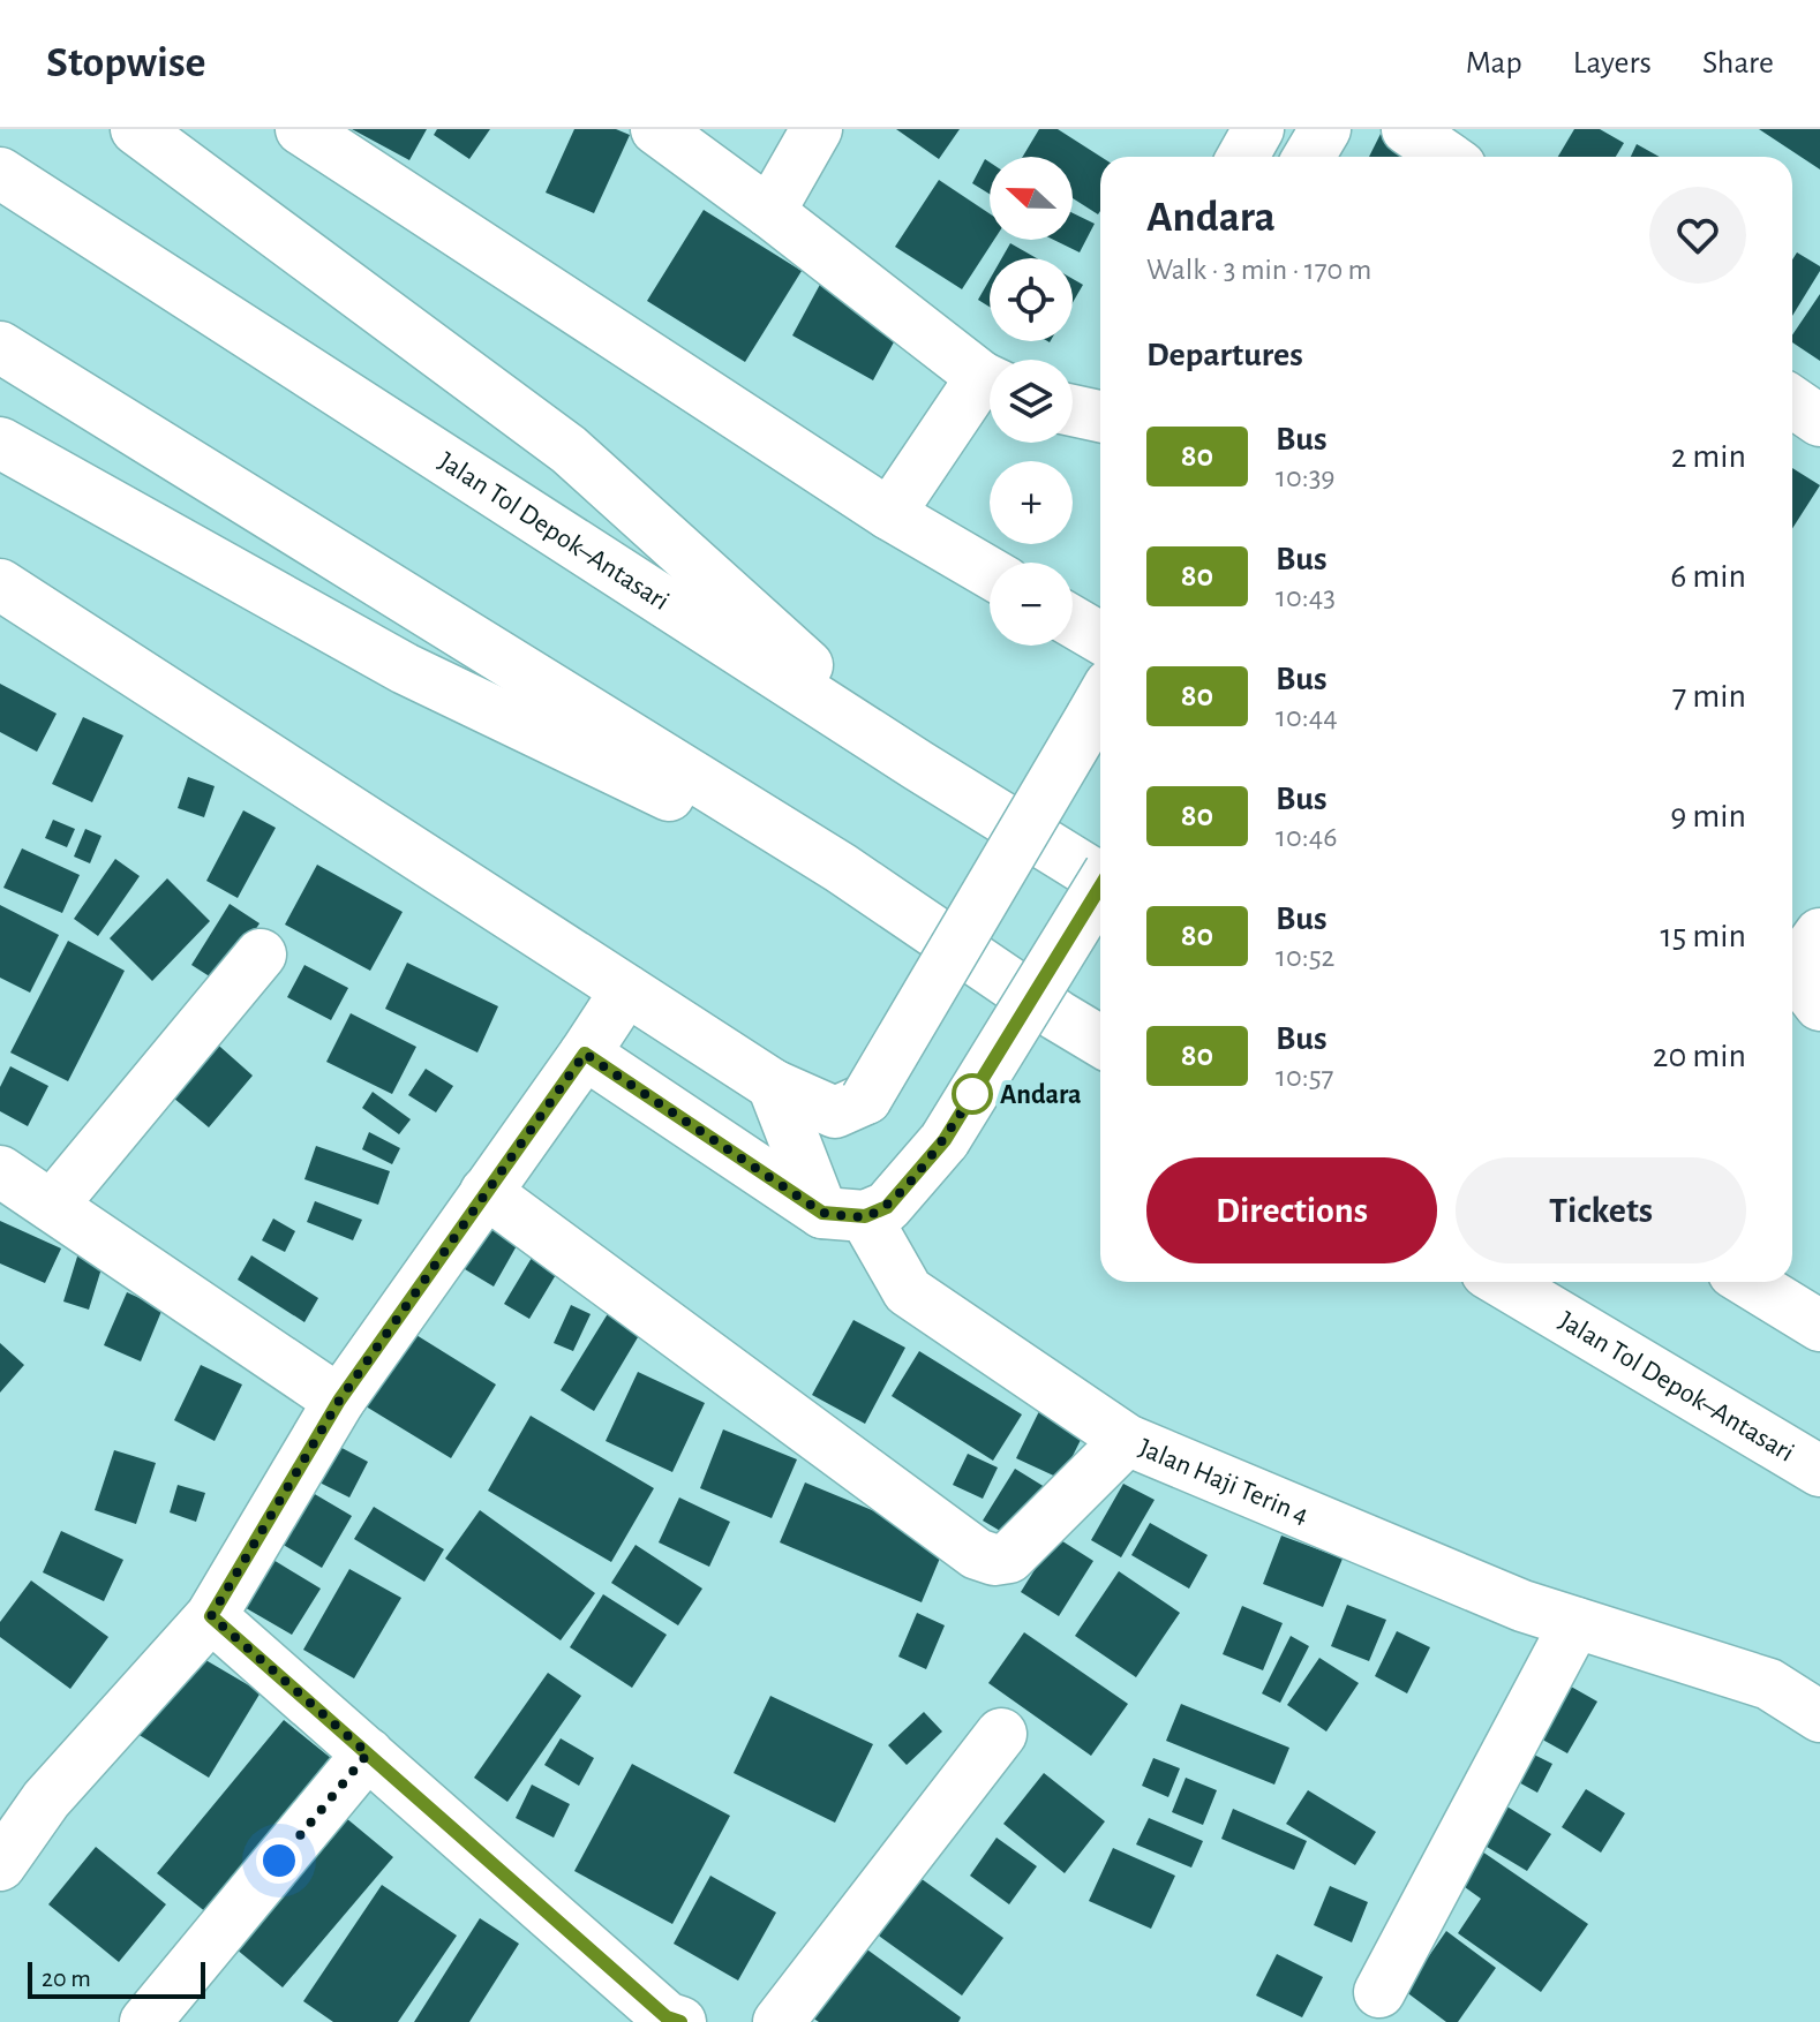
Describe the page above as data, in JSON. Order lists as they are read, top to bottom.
{
  "streets": {
    "main road": ["Jalan Tol Depok–Antasari", "Jalan Haji Terin 4"]
  },
  "places": ["Andara"],
  "lines": ["bus line 80"],
  "scale_bar": "20 m",
  "north": "left",
  "page": {
    "header": "Stopwise",
    "nav": ["Map", "Layers", "Share"],
    "map_buttons": ["+", "−"],
    "heading": [
      ["Andara", "Walk · 3 min · 170 m"],
      "Departures"
    ],
    "list": [
      {
        "mark": "80",
        "name": "Bus",
        "note": "10:39",
        "value": "2 min"
      },
      {
        "mark": "80",
        "name": "Bus",
        "note": "10:43",
        "value": "6 min"
      },
      {
        "mark": "80",
        "name": "Bus",
        "note": "10:44",
        "value": "7 min"
      },
      {
        "mark": "80",
        "name": "Bus",
        "note": "10:46",
        "value": "9 min"
      },
      {
        "mark": "80",
        "name": "Bus",
        "note": "10:52",
        "value": "15 min"
      },
      {
        "mark": "80",
        "name": "Bus",
        "note": "10:57",
        "value": "20 min"
      }
    ],
    "buttons": ["Directions", "Tickets"],
    "scale": "20 m"
  }
}
